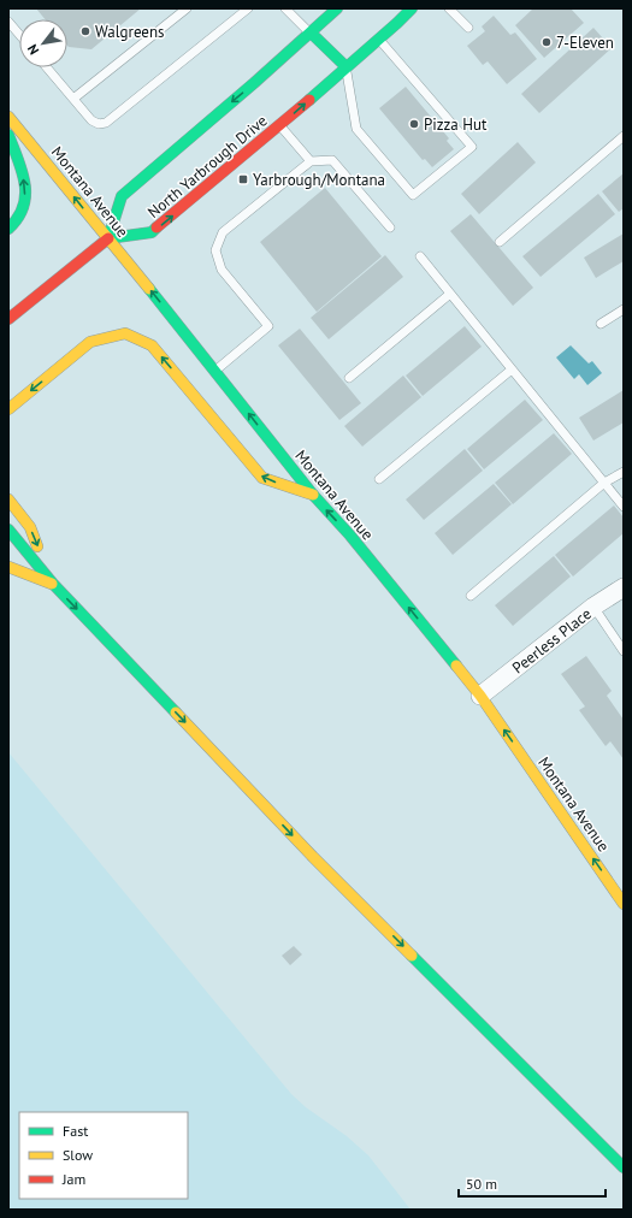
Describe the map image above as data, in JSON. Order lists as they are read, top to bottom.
{
  "streets": {
    "main road": ["North Yarbrough Drive", "Montana Avenue"],
    "street": ["Peerless Place"]
  },
  "crossings": [
    ["North Yarbrough Drive", "Montana Avenue"],
    ["Montana Avenue", "Peerless Place"]
  ],
  "one_way": ["Montana Avenue"],
  "places": {
    "other": ["Walgreens", "7-Eleven", "Pizza Hut"],
    "transit": ["Yarbrough/Montana"]
  },
  "legend": ["Fast", "Slow", "Jam"],
  "scale_bar": "50 m",
  "north": "bottom left"
}
